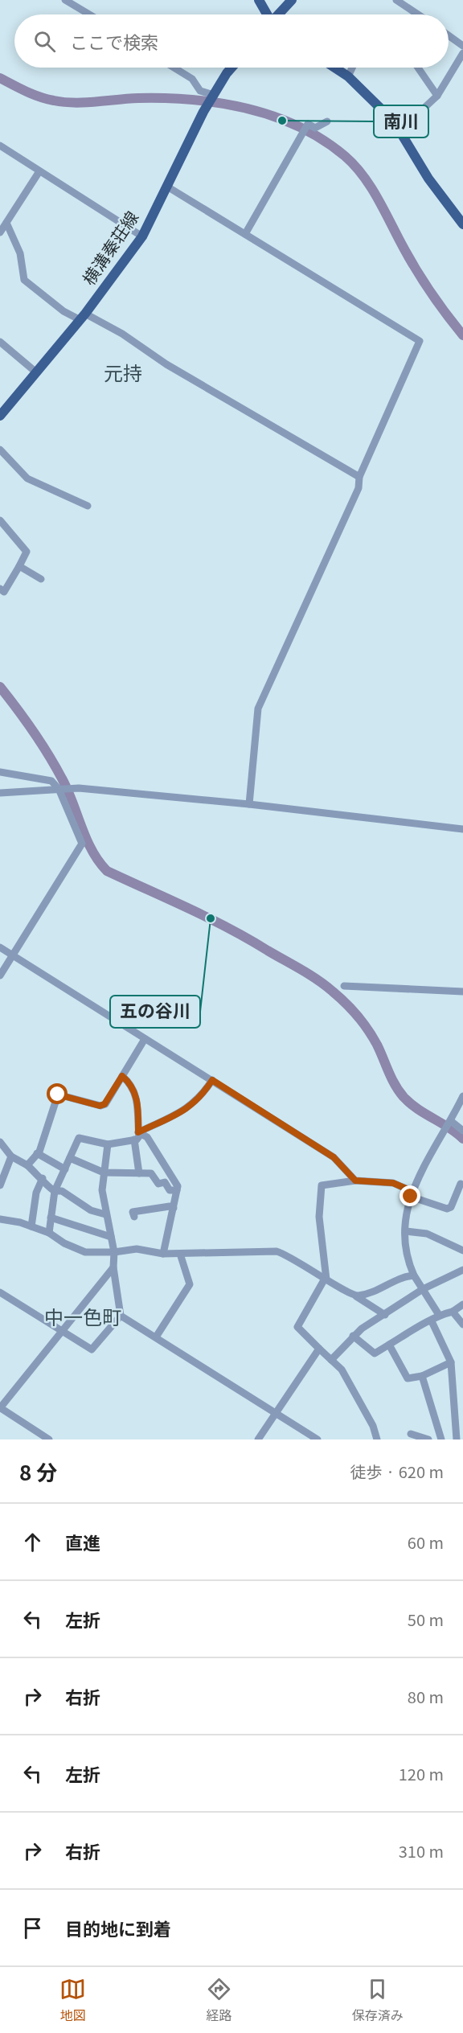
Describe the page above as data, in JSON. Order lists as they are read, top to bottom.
{
  "streets": {
    "main road": ["横溝秦荘線"]
  },
  "districts": ["元持", "中一色町"],
  "places": ["南川", "五の谷川"],
  "page": {
    "search": "ここで検索",
    "heading": ["8 分", "徒歩 · 620 m"],
    "list": [
      ["直進", "60 m"],
      ["左折", "50 m"],
      ["右折", "80 m"],
      ["左折", "120 m"],
      ["右折", "310 m"],
      "目的地に到着"
    ],
    "nav": ["地図", "経路", "保存済み"]
  }
}
